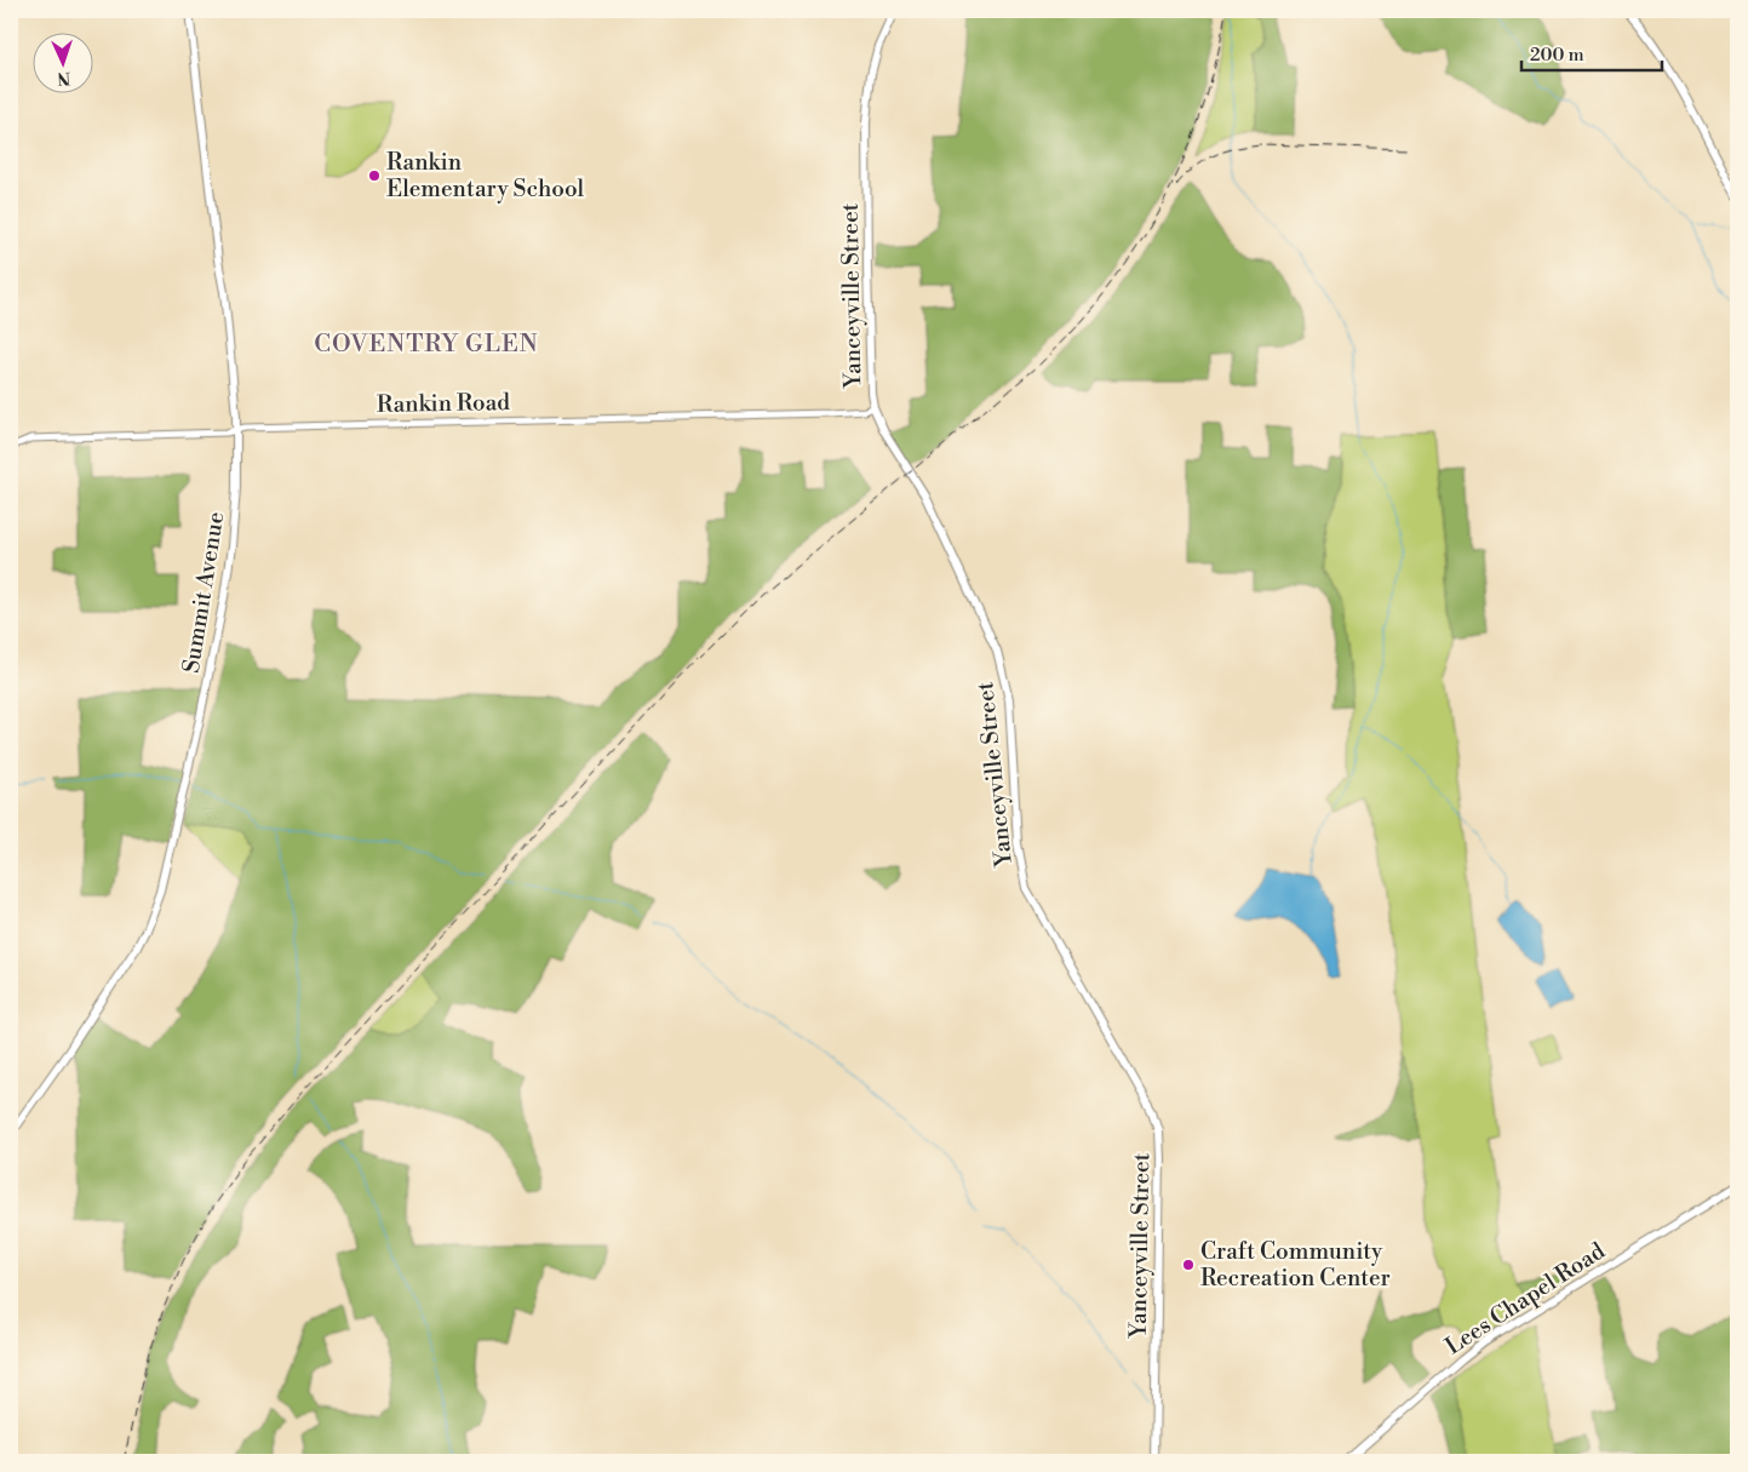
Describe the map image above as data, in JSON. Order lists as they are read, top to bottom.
{
  "streets": {
    "main road": ["Yanceyville Street", "Summit Avenue", "Lees Chapel Road"],
    "street": ["Rankin Road"]
  },
  "crossings": [
    ["Yanceyville Street", "Rankin Road"],
    ["Rankin Road", "Summit Avenue"]
  ],
  "districts": ["COVENTRY GLEN"],
  "places": ["Rankin Elementary School", "Craft Community Recreation Center"],
  "scale_bar": "200 m",
  "north": "bottom"
}
